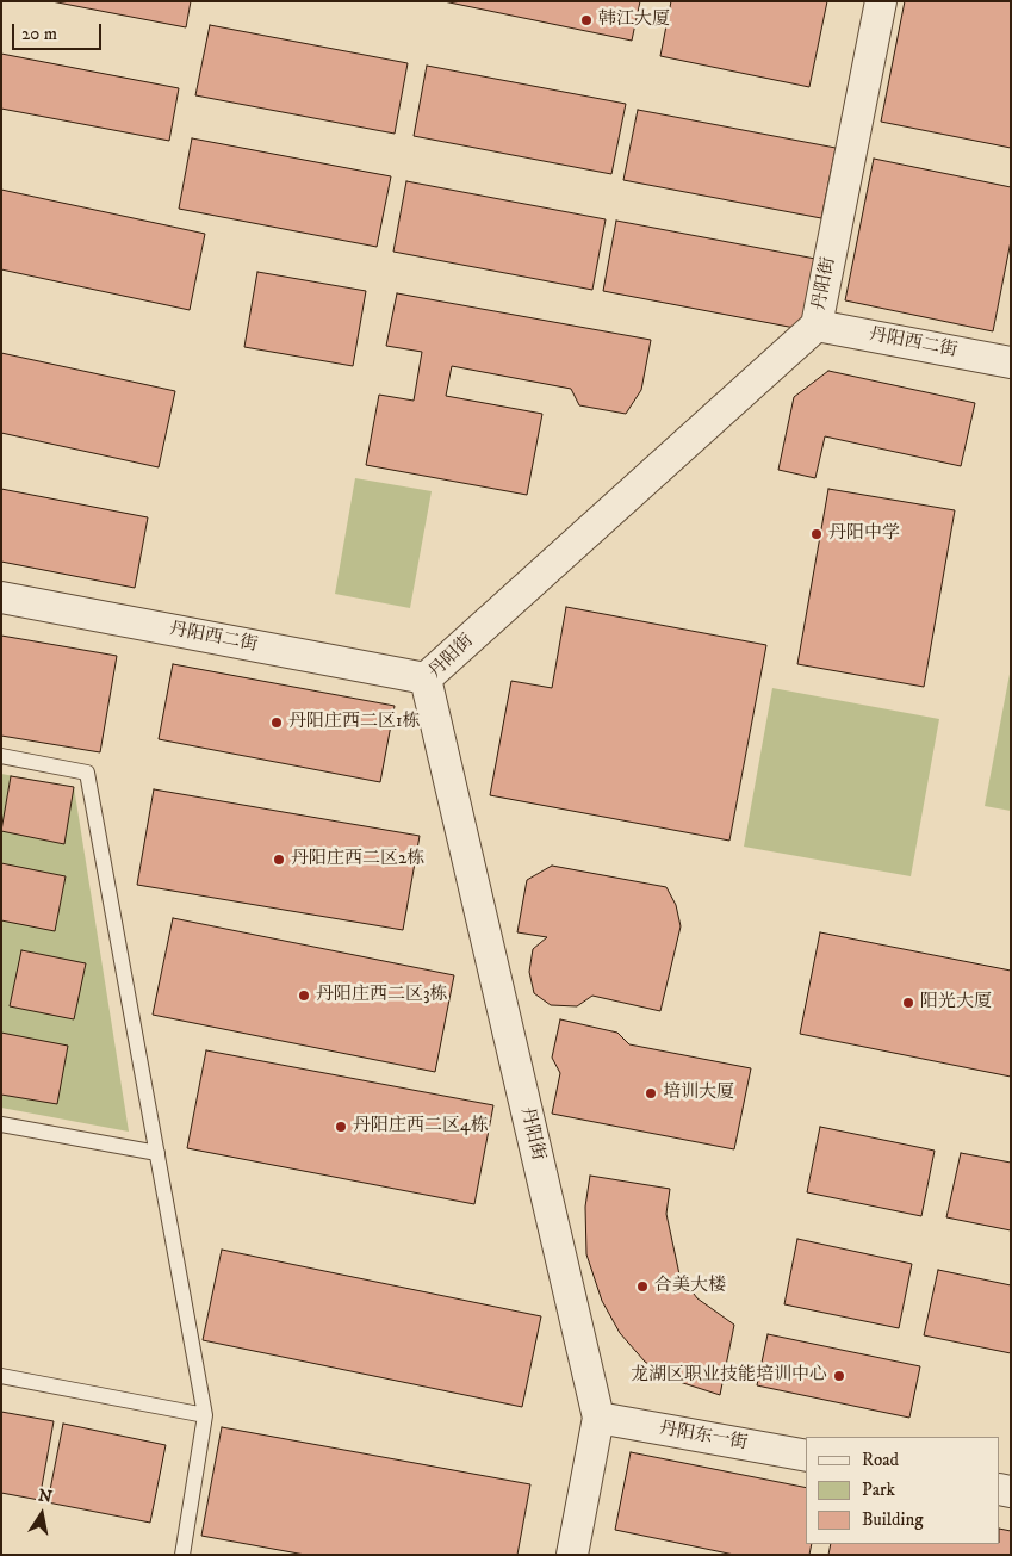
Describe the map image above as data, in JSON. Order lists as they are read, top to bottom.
{
  "streets": {
    "street": ["丹阳街", "丹阳西二街", "丹阳东一街"]
  },
  "crossings": [
    ["丹阳街", "丹阳西二街"],
    ["丹阳街", "丹阳东一街"]
  ],
  "places": [
    "韩江大厦",
    "丹阳中学",
    "丹阳庄西二区1栋",
    "丹阳庄西二区2栋",
    "丹阳庄西二区3栋",
    "阳光大厦",
    "培训大厦",
    "丹阳庄西二区4栋",
    "合美大楼",
    "龙湖区职业技能培训中心"
  ],
  "legend": ["Road", "Park", "Building"],
  "scale_bar": "20 m",
  "north": "top"
}
